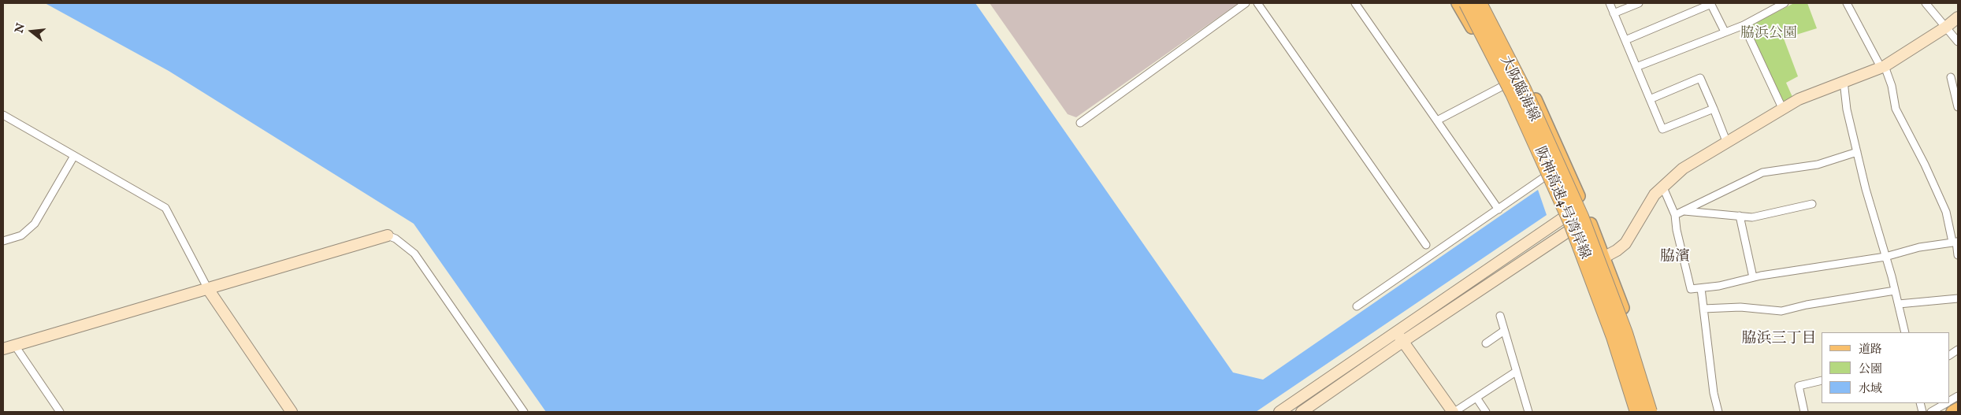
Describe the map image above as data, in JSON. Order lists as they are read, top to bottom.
{
  "streets": {
    "highway": ["阪神高速4号湾岸線"],
    "main road": ["大阪臨海線"]
  },
  "districts": ["脇濱", "脇浜三丁目"],
  "parks": ["脇浜公園"],
  "legend": ["道路", "公園", "水域"],
  "north": "left"
}
